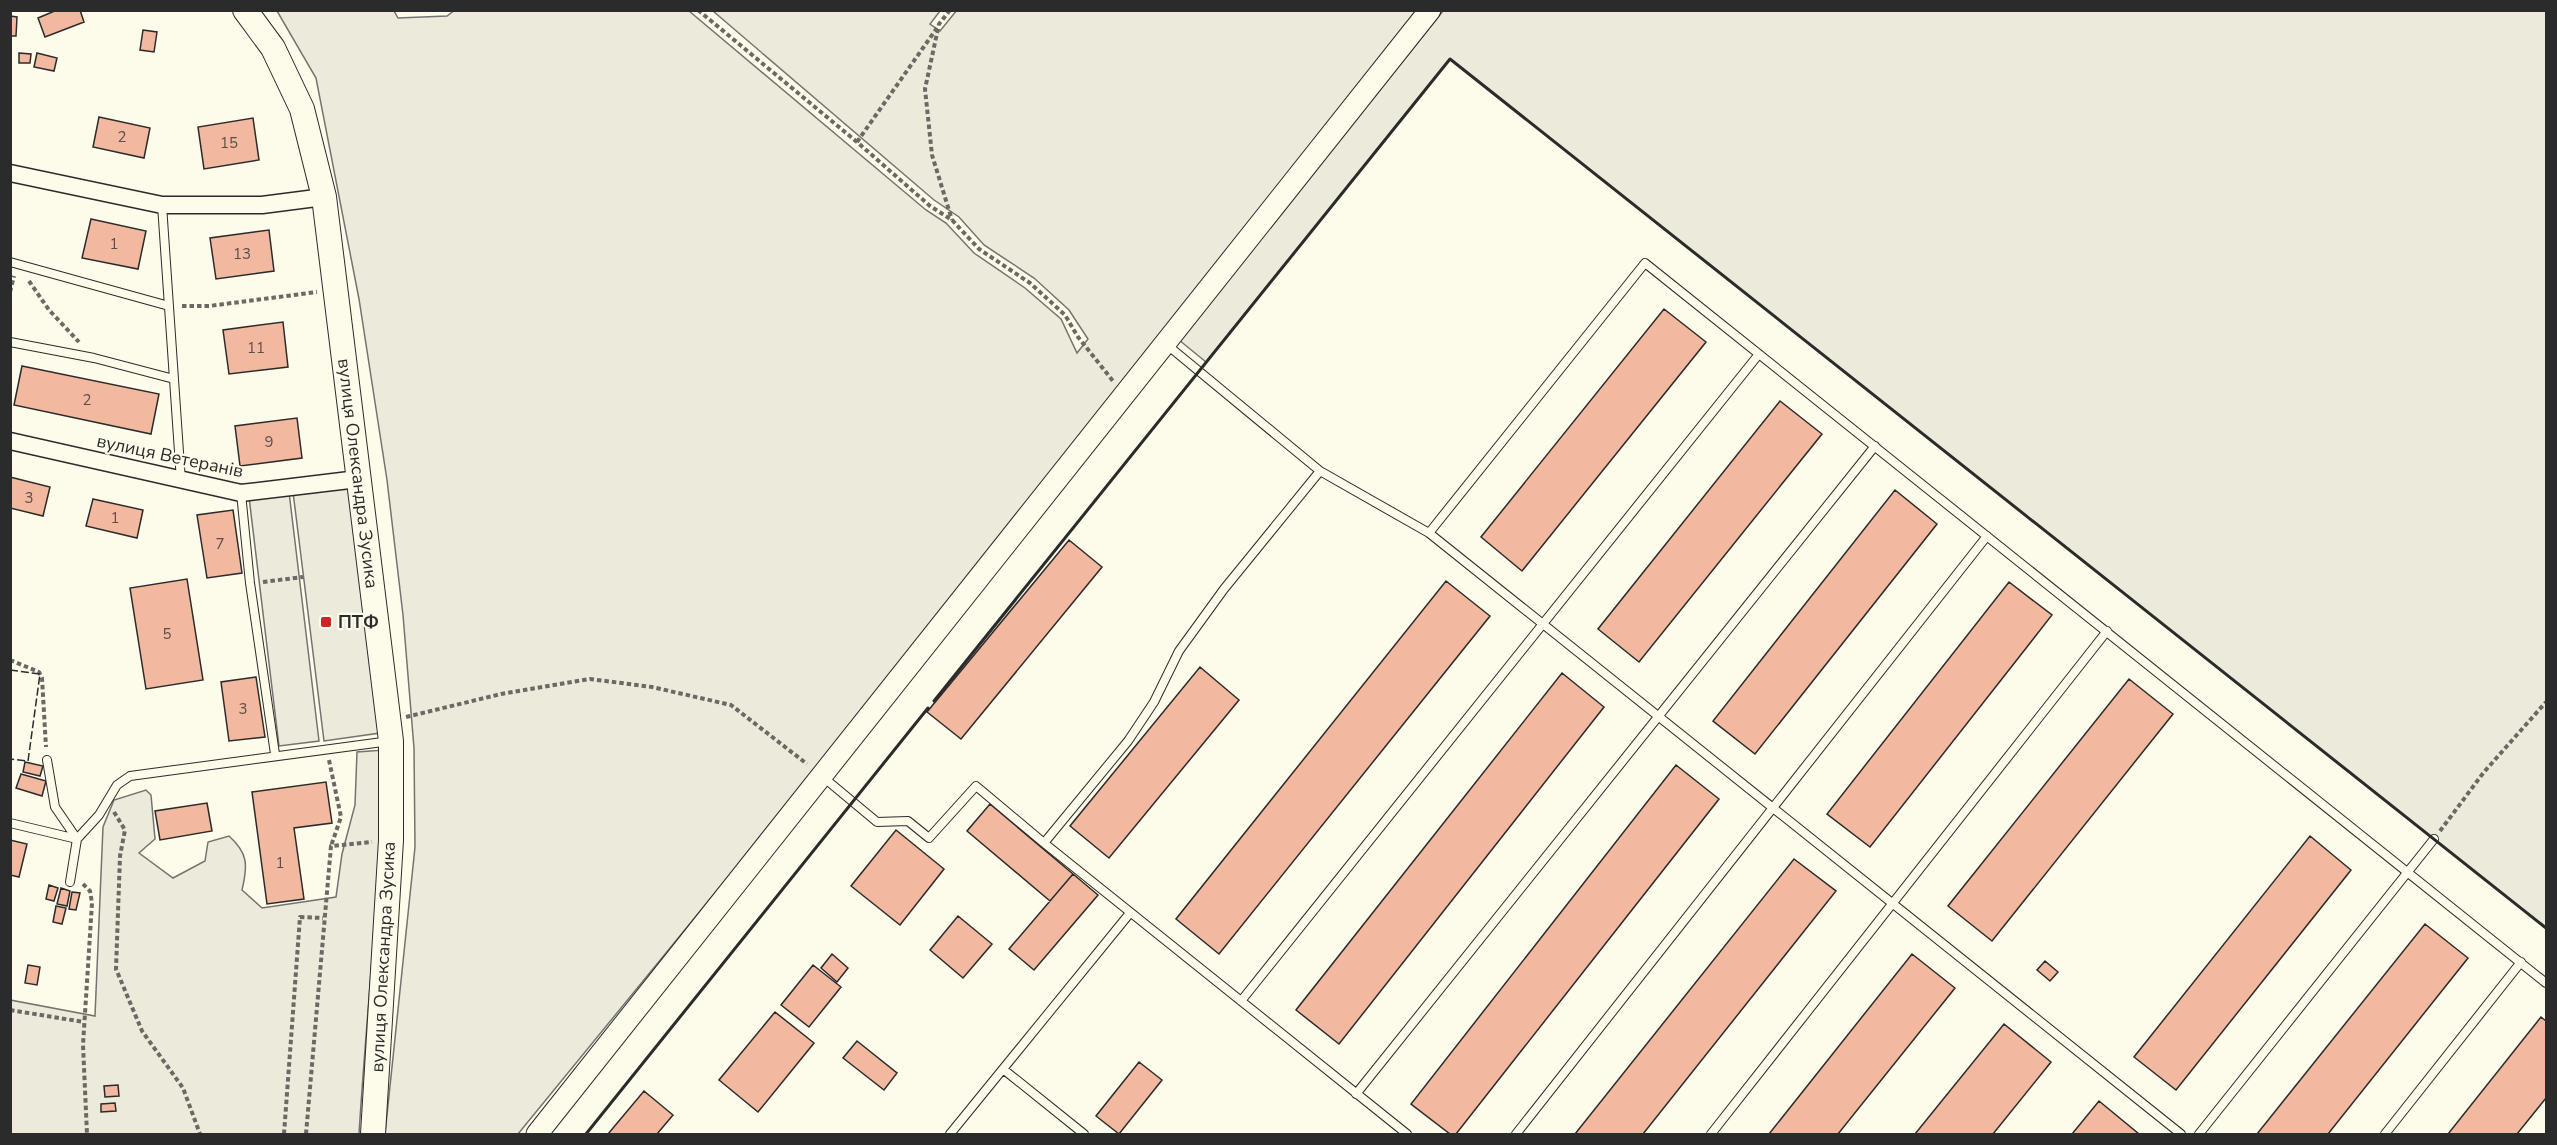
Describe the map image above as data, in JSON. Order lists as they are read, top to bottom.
{
  "streets": {
    "main road": ["вулиця Олександра Зусика"],
    "street": ["вулиця Ветеранів"]
  },
  "crossings": [
    ["вулиця Ветеранів", "вулиця Олександра Зусика"]
  ],
  "places": {
    "transit": ["ПТФ"]
  },
  "house_numbers": [
    "2",
    "15",
    "1",
    "13",
    "11",
    "2",
    "9",
    "3",
    "1",
    "7",
    "5",
    "3",
    "1"
  ]
}
